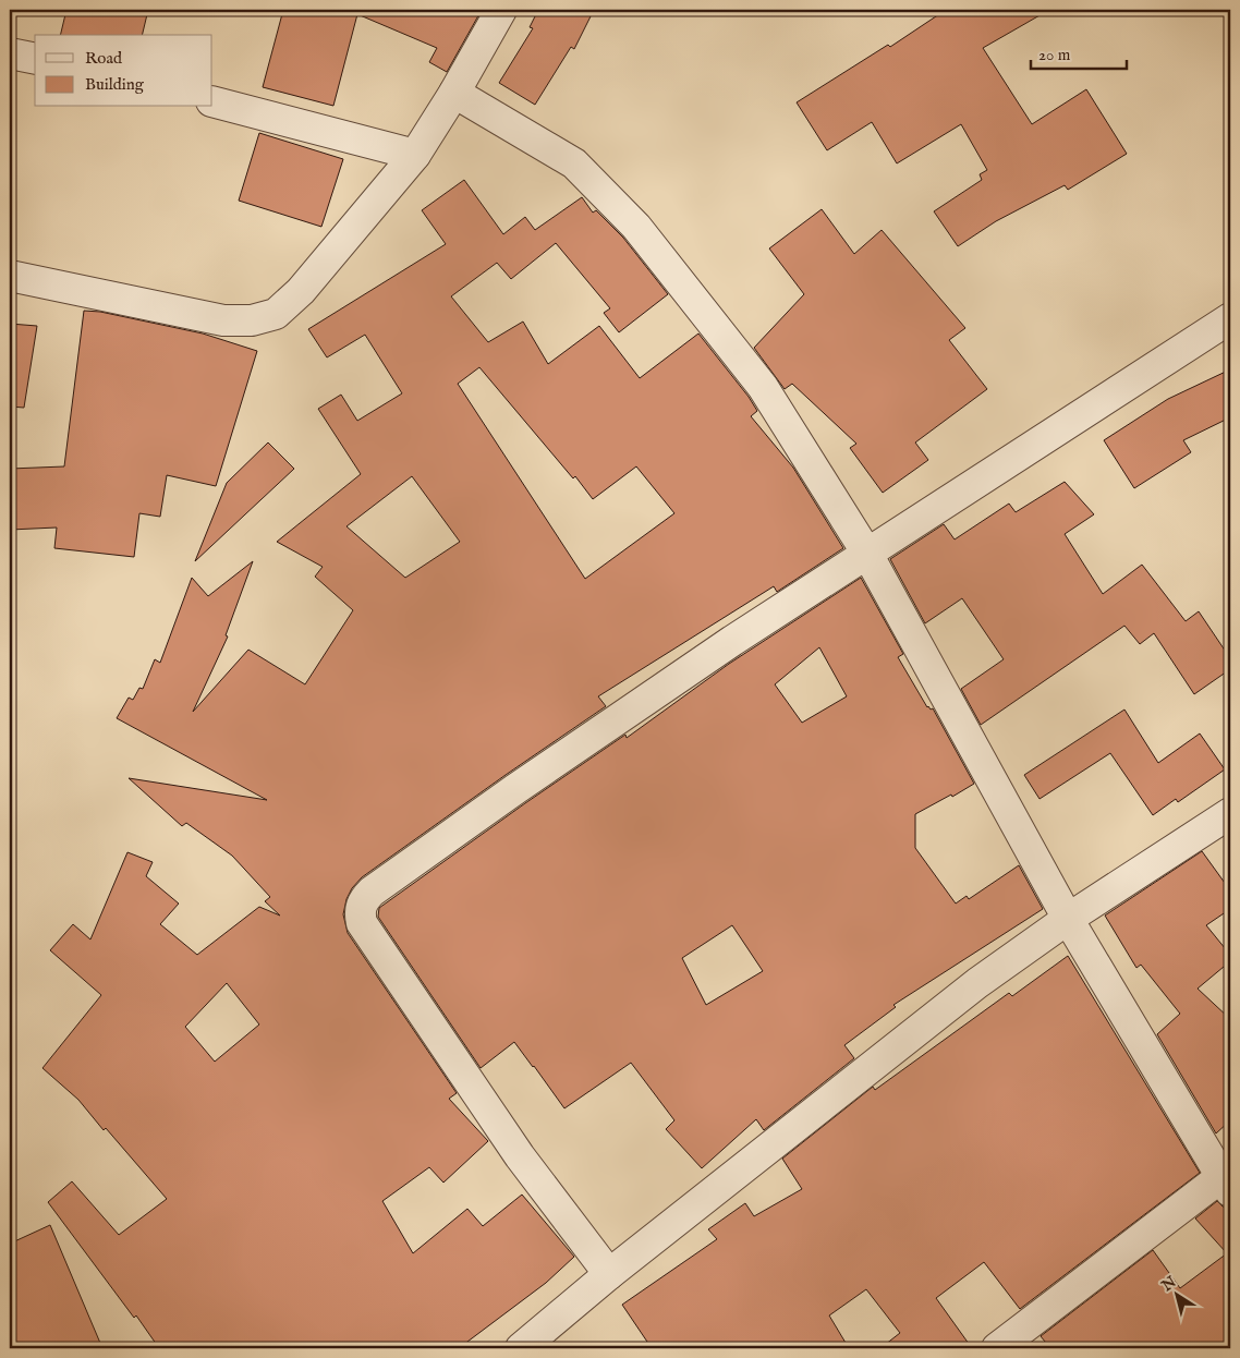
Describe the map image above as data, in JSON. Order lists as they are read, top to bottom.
{
  "legend": ["Road", "Building"],
  "scale_bar": "20 m",
  "north": "top left"
}
